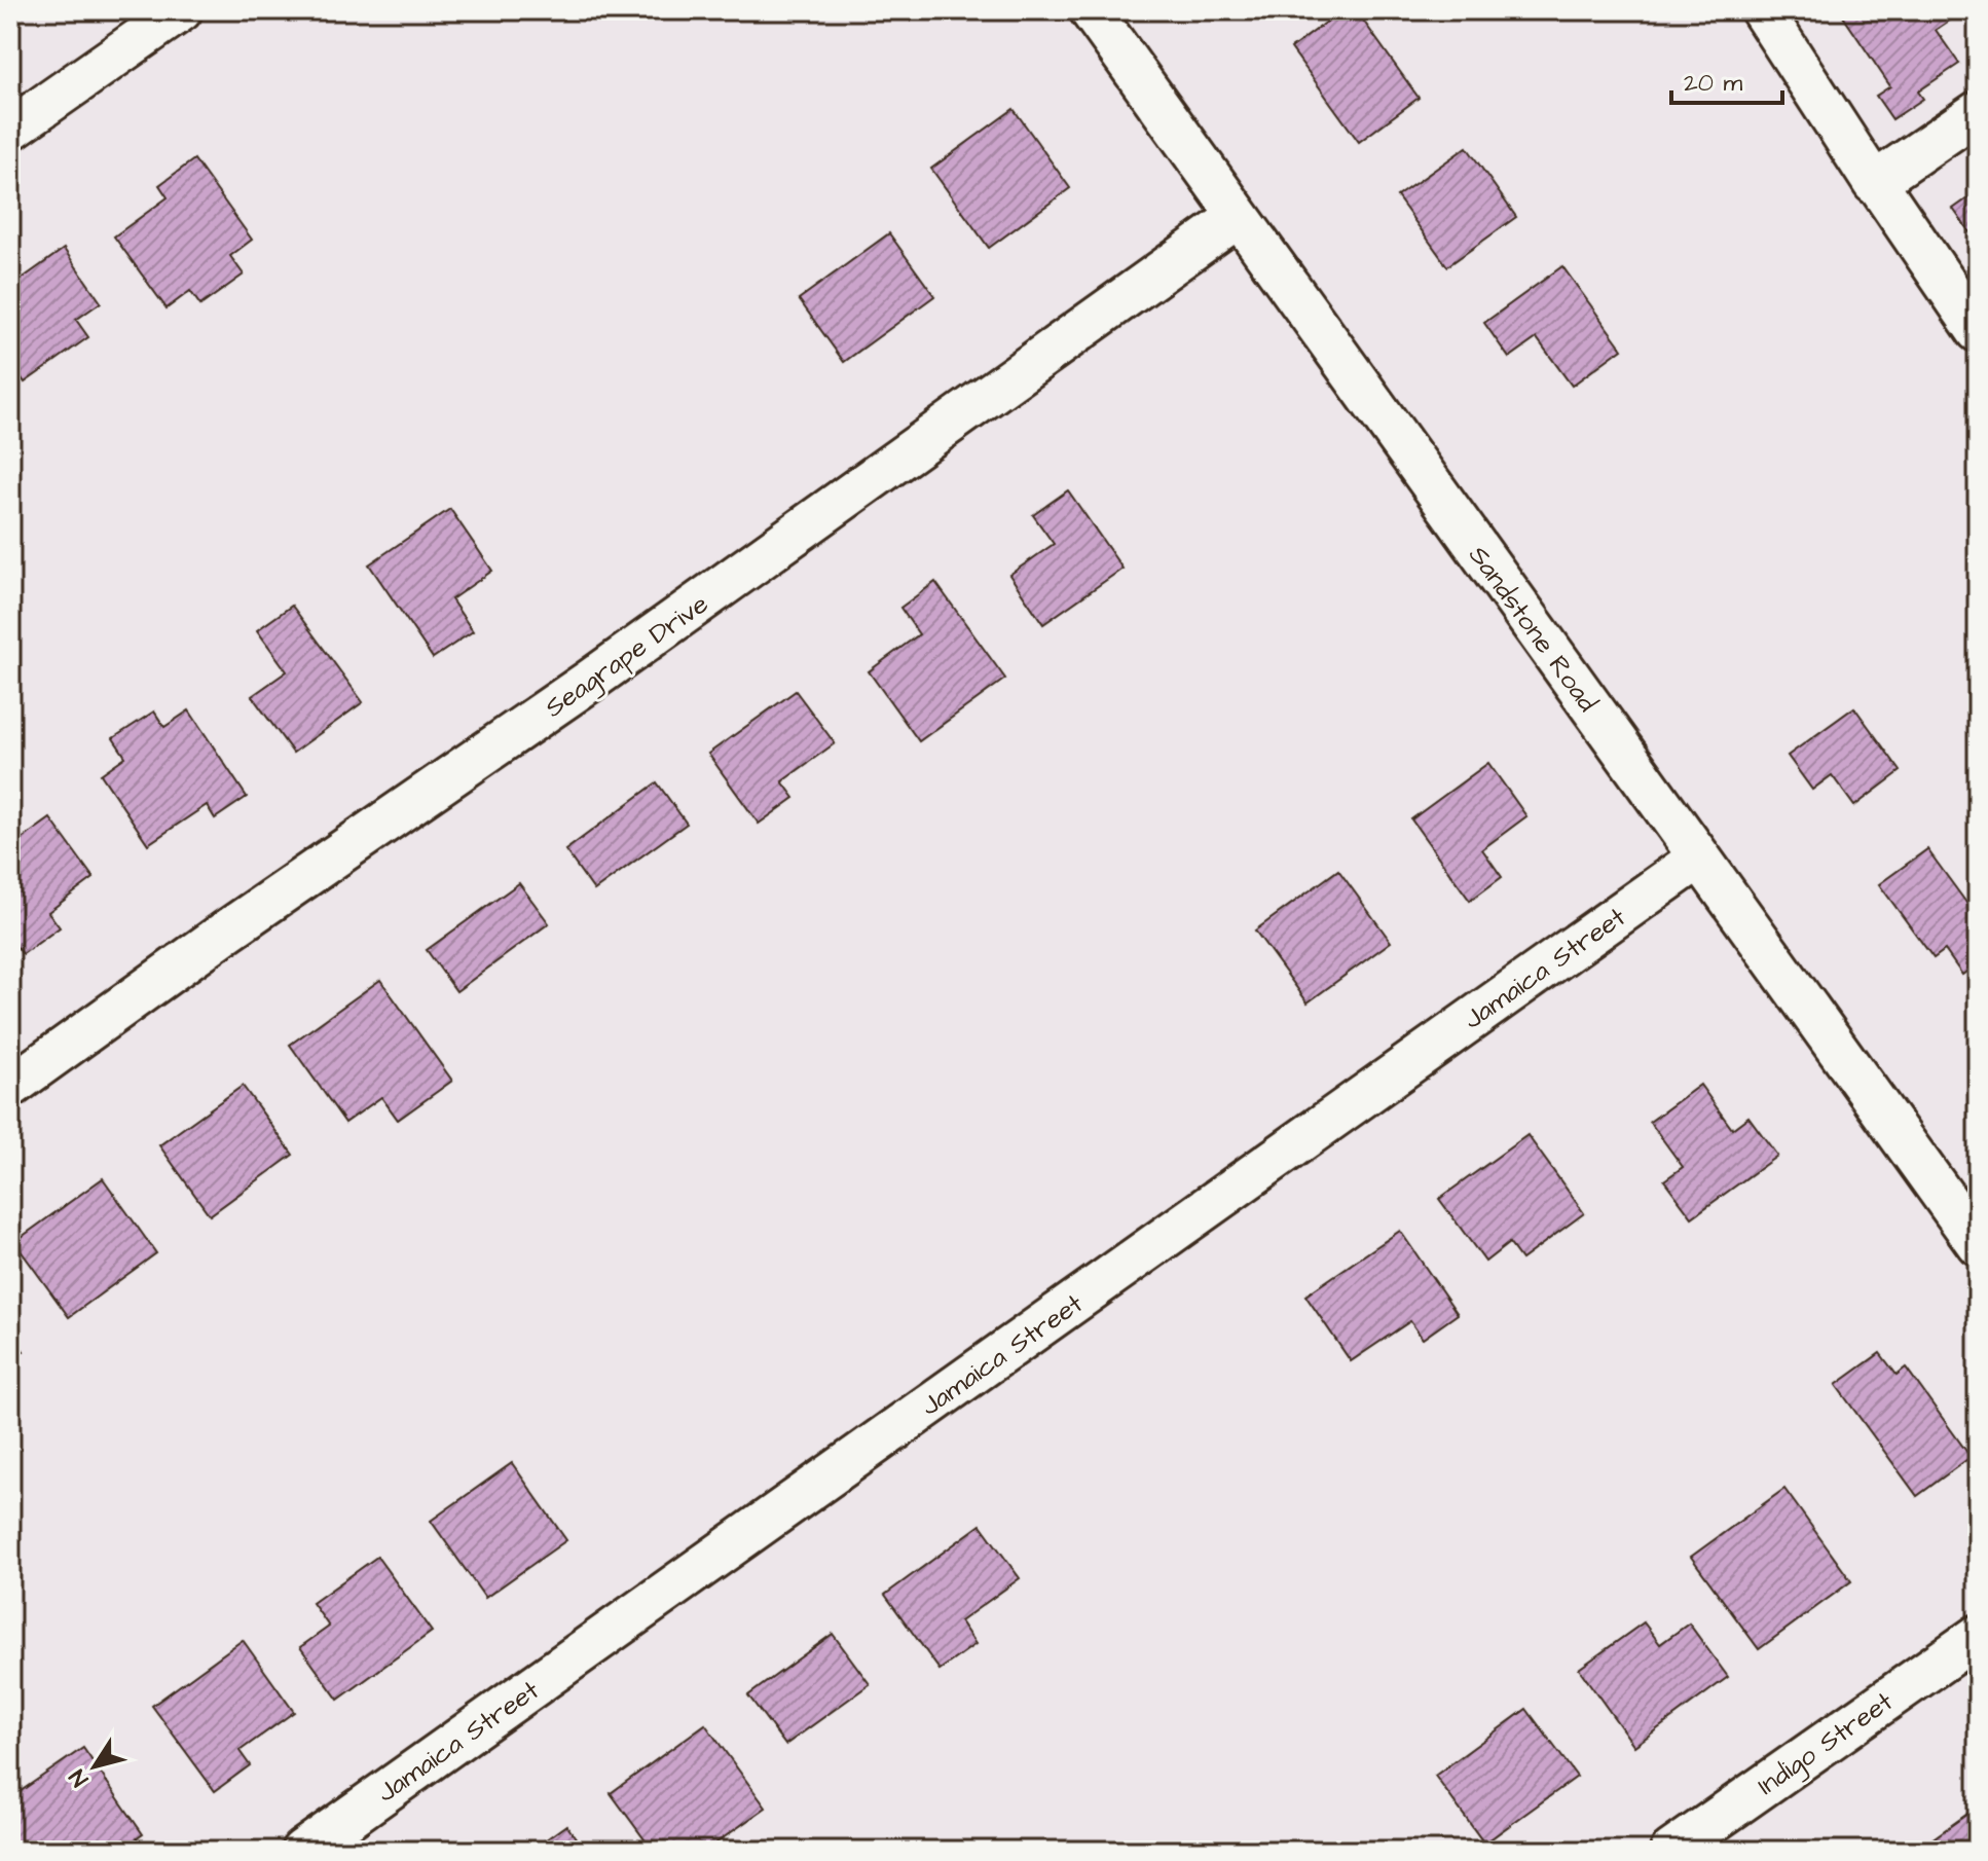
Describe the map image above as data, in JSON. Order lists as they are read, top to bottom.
{
  "streets": {
    "street": [
      "Sandstone Road",
      "Seagrape Drive",
      "Jamaica Street",
      "Indigo Street"
    ]
  },
  "crossings": [
    ["Sandstone Road", "Seagrape Drive"],
    ["Sandstone Road", "Jamaica Street"]
  ],
  "scale_bar": "20 m",
  "north": "bottom left"
}
